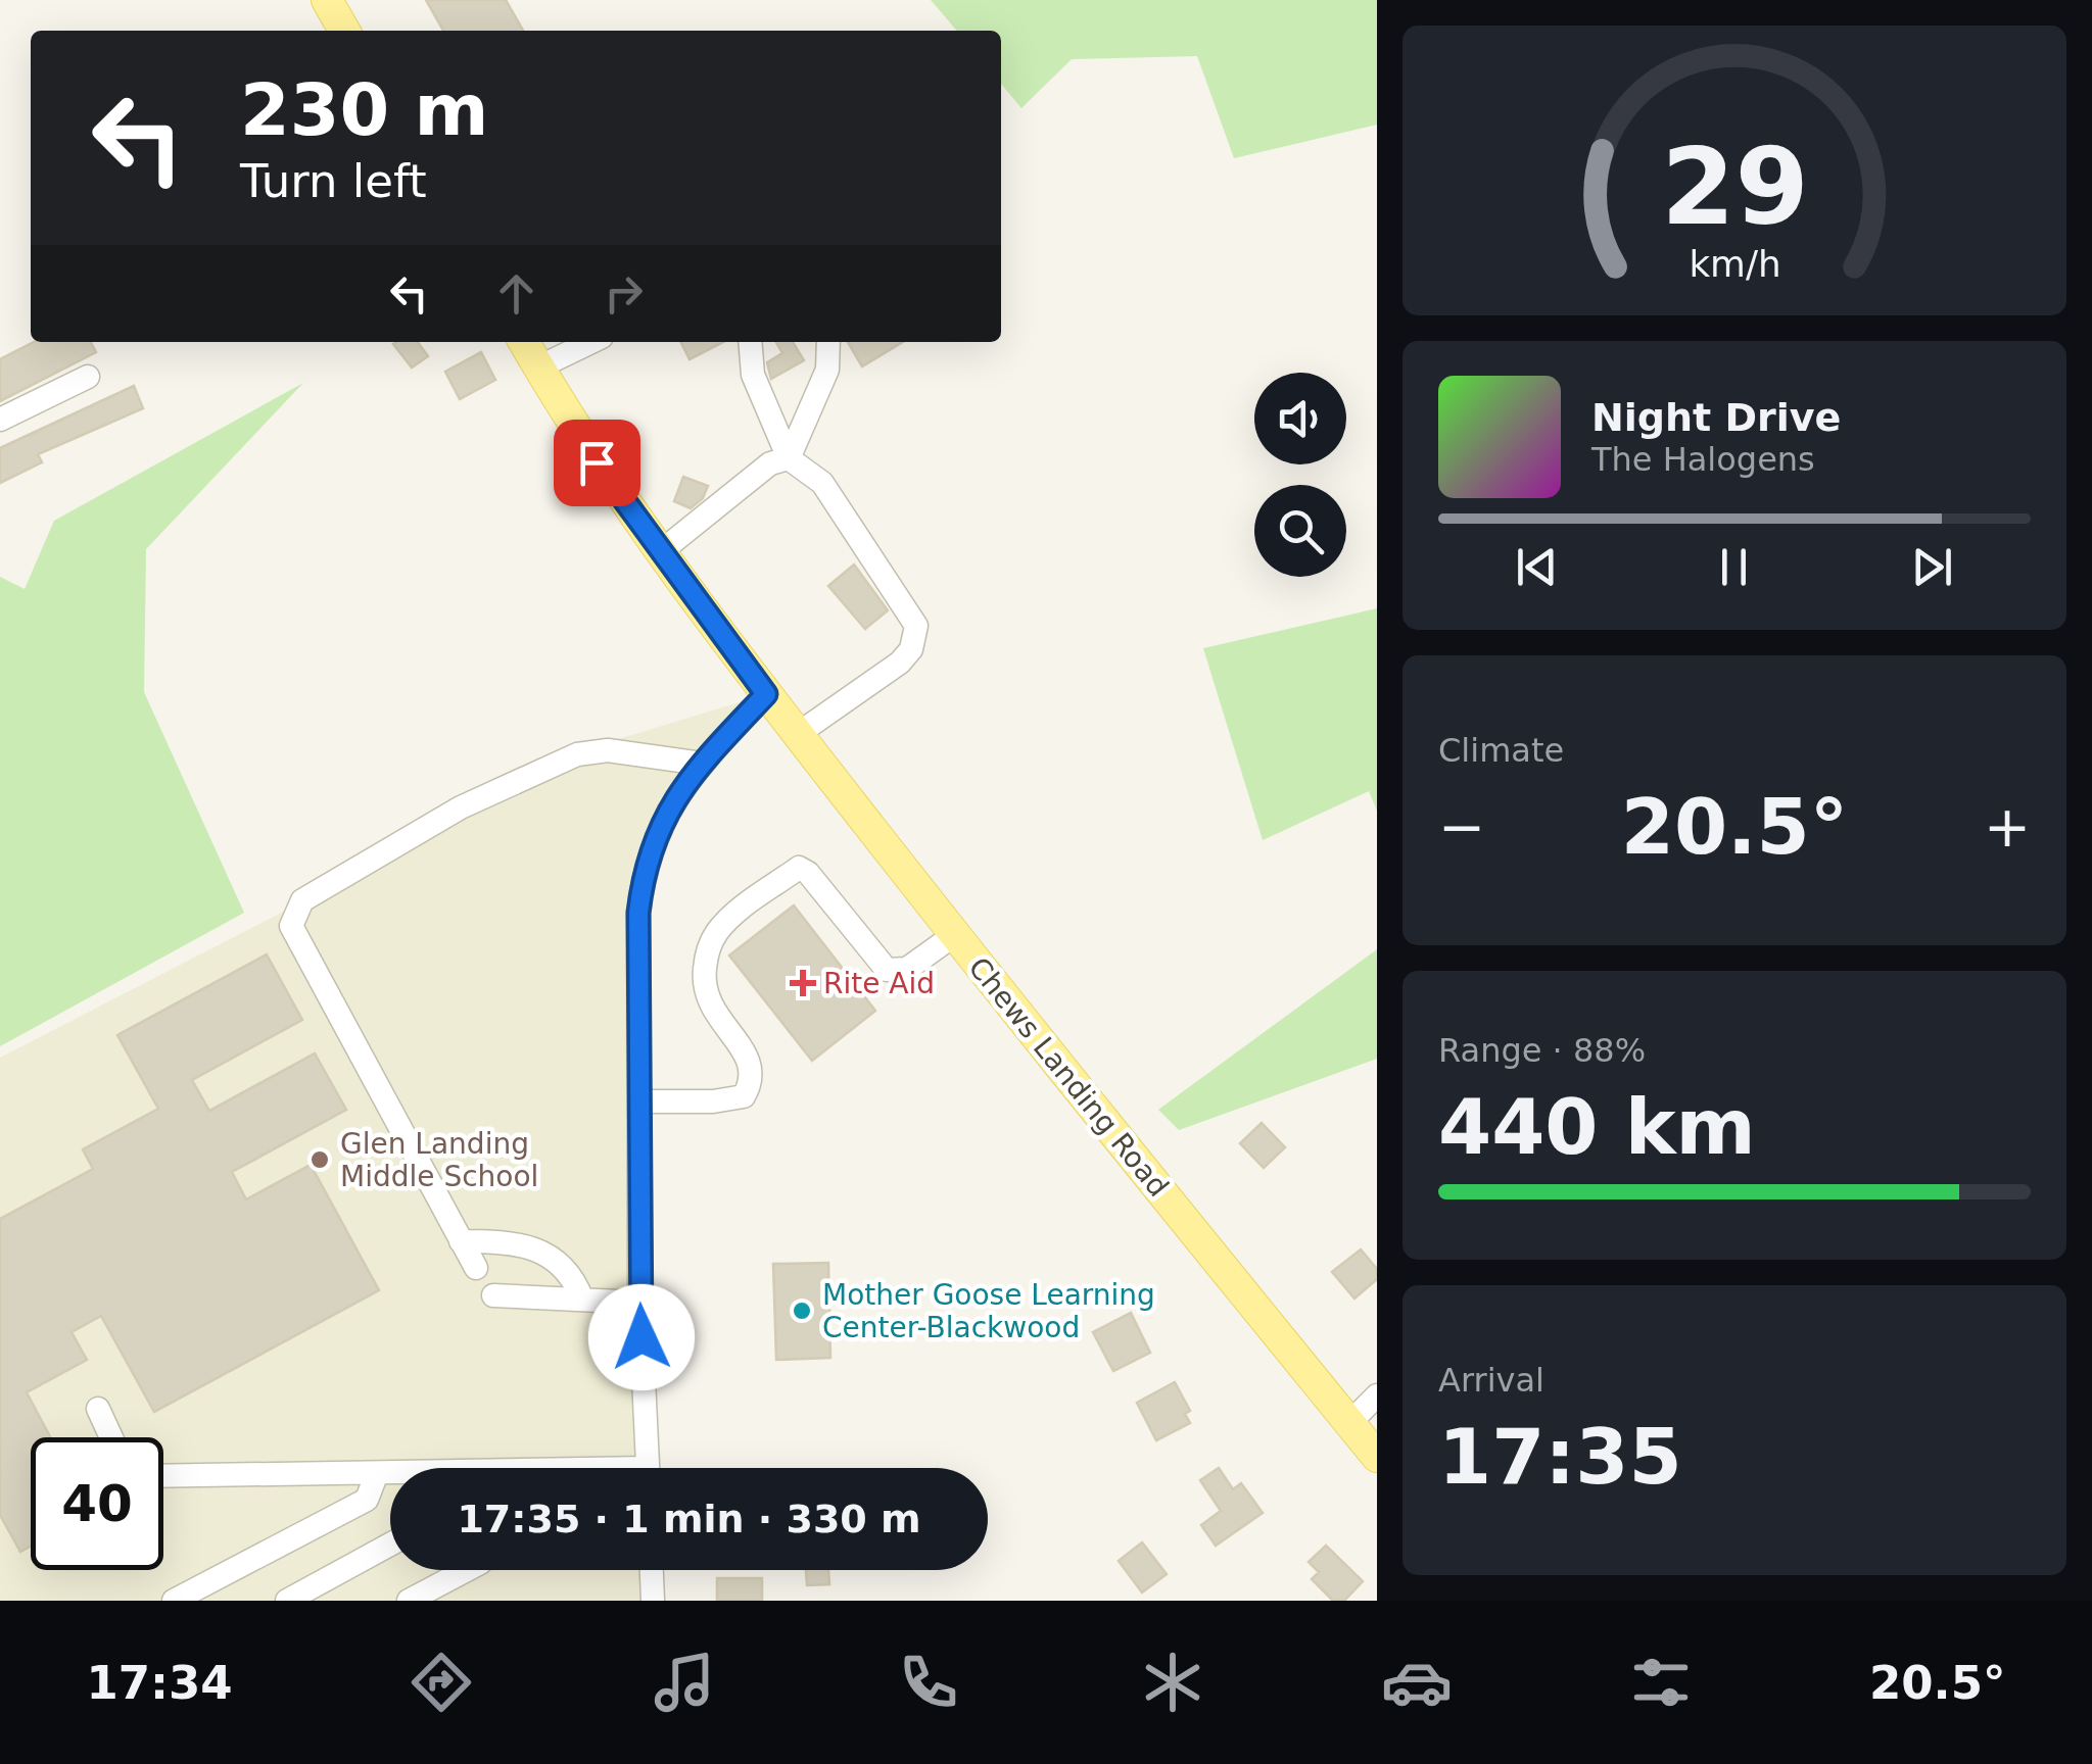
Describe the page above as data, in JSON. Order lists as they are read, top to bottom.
{
  "streets": {
    "main road": ["Chews Landing Road"]
  },
  "places": {
    "health": ["Rite Aid"],
    "other": ["Glen Landing Middle School", "Mother Goose Learning Center-Blackwood"]
  },
  "page": {
    "turn": ["230 m", "Turn left"],
    "song": ["Night Drive", "The Halogens"],
    "tile": [
      "Climate",
      ["Range · 88%", "440 km"],
      ["Arrival", "17:35"]
    ],
    "heat": ["−", "20.5°", "+"],
    "limit": "40",
    "trip": "17:35 · 1 min · 330 m",
    "tabs": ["17:34", "20.5°"],
    "gauge": ["29", "km/h"]
  }
}
